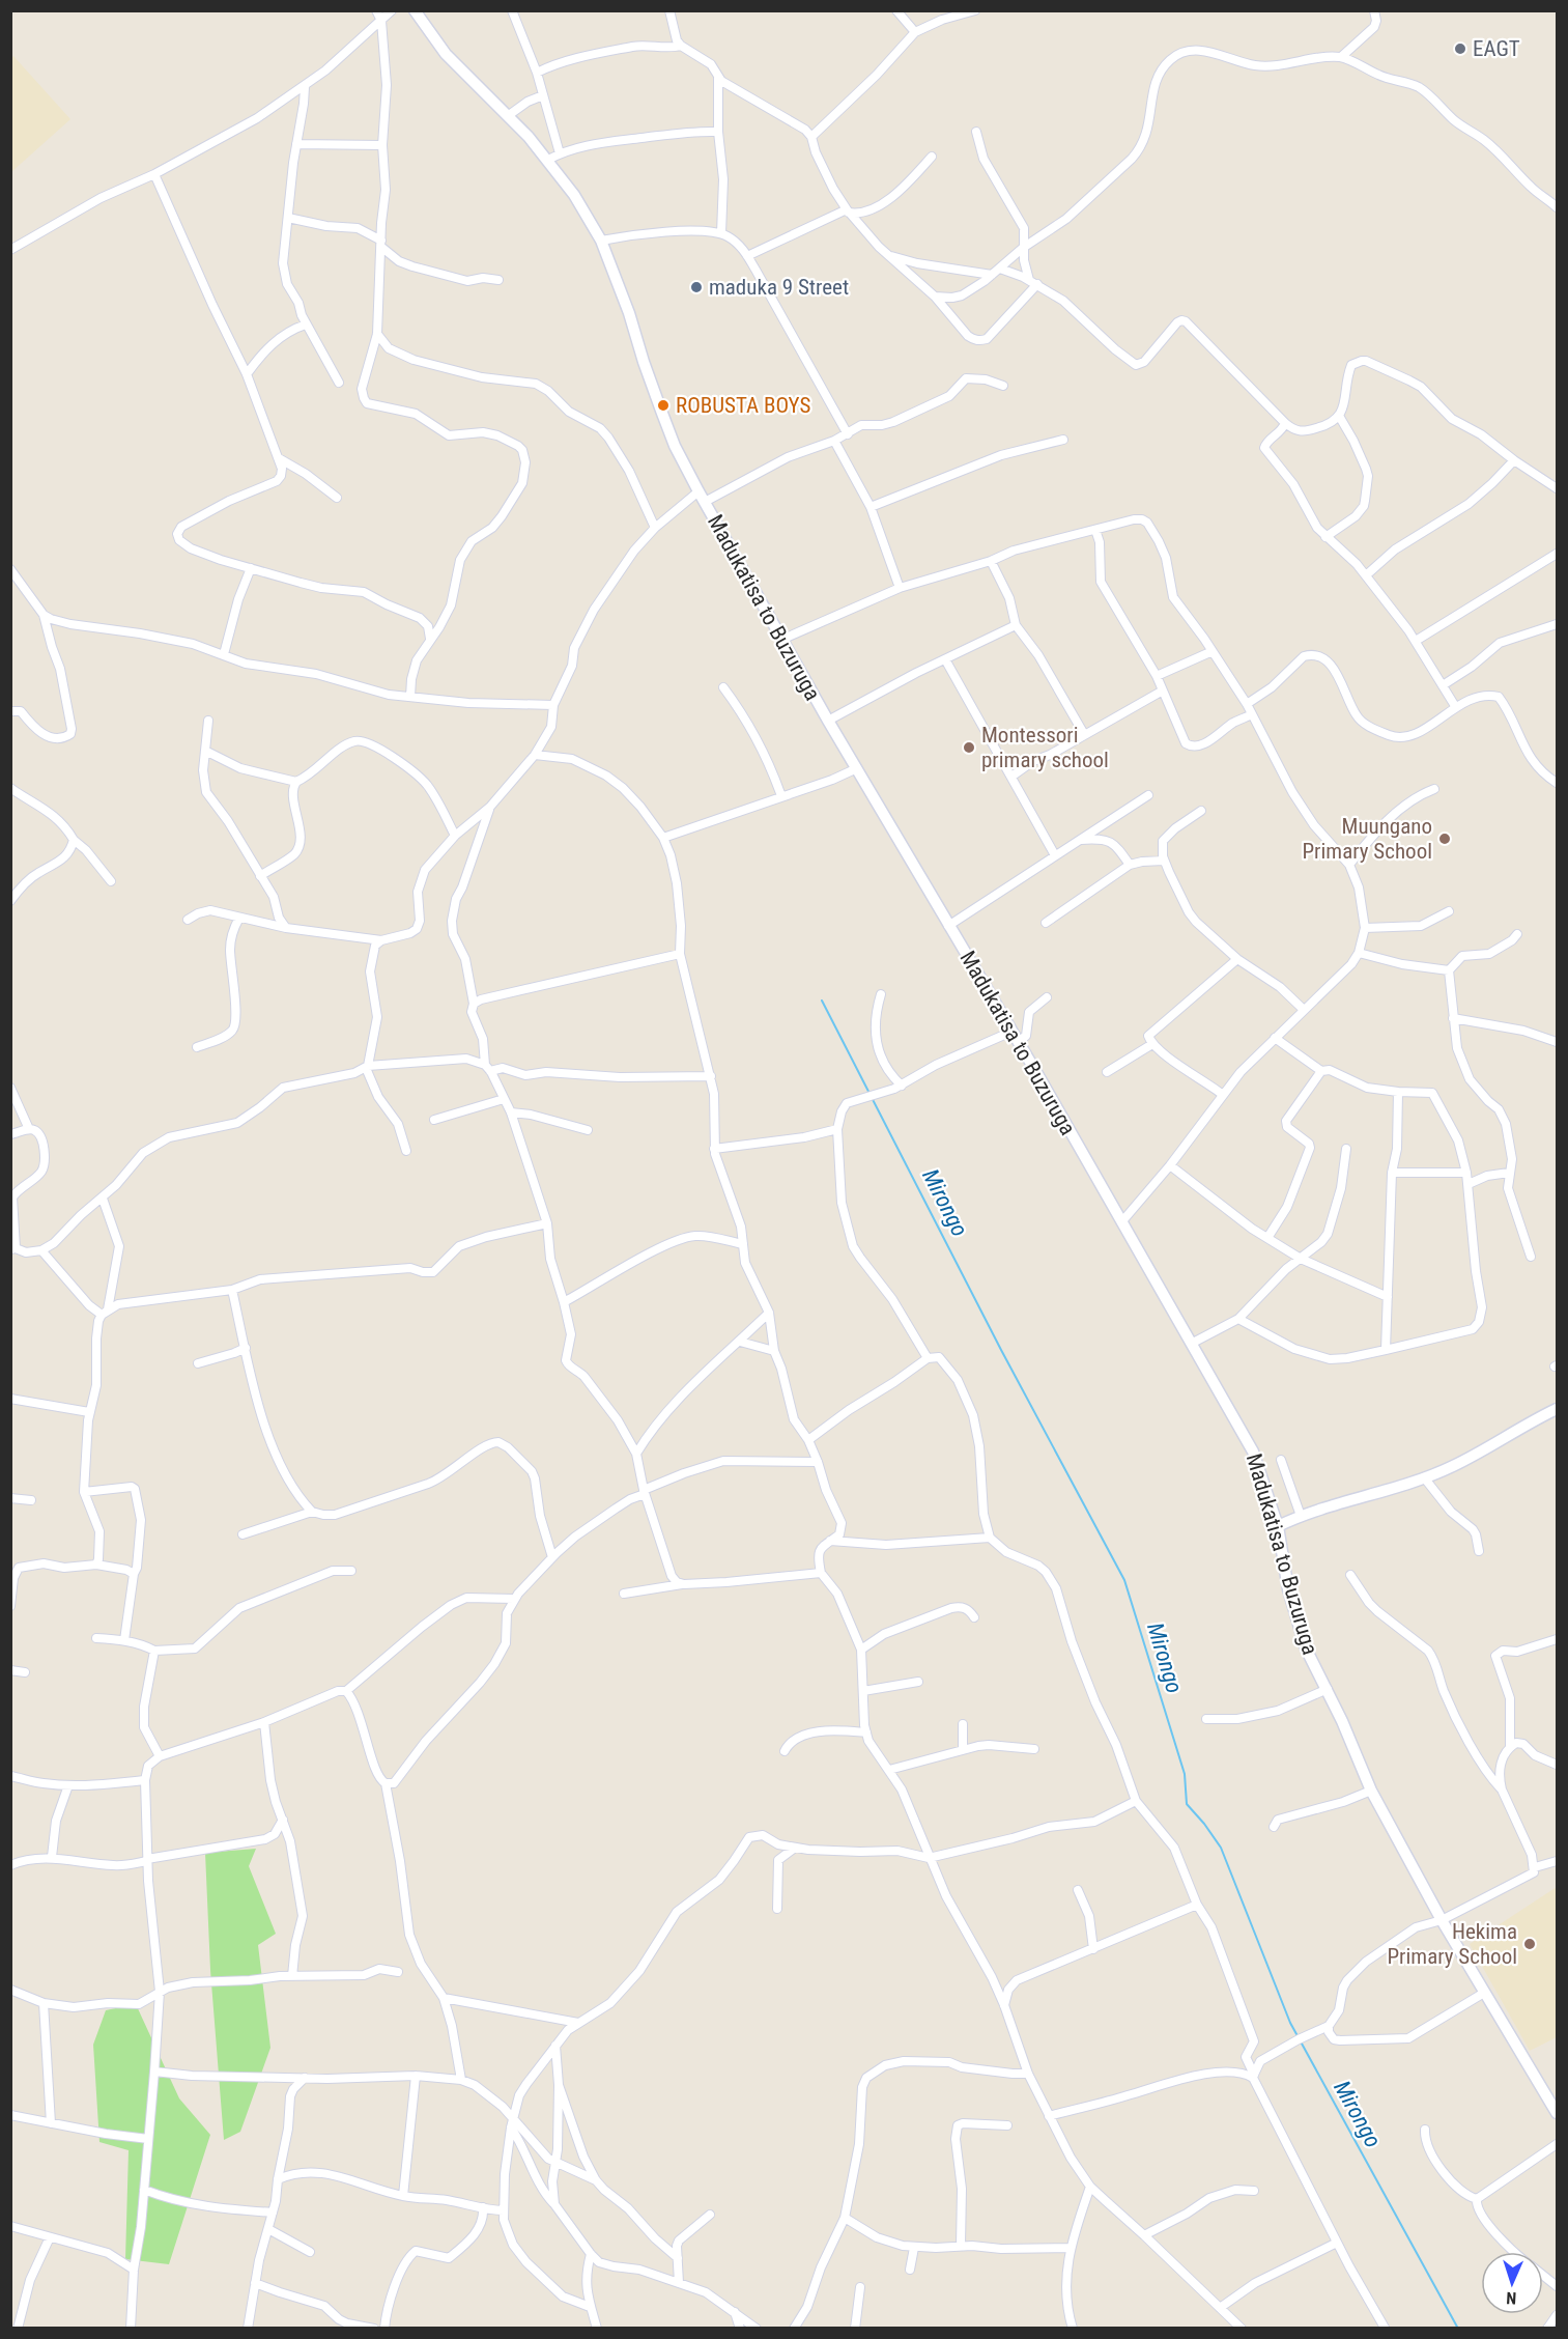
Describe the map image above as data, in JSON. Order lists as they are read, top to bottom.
{
  "streets": {
    "main road": ["Madukatisa to Buzuruga"]
  },
  "water": ["Mirongo"],
  "places": [
    "EAGT",
    "maduka 9 Street",
    "ROBUSTA BOYS",
    "Montessori primary school",
    "Muungano Primary School",
    "Hekima Primary School"
  ],
  "north": "bottom"
}
